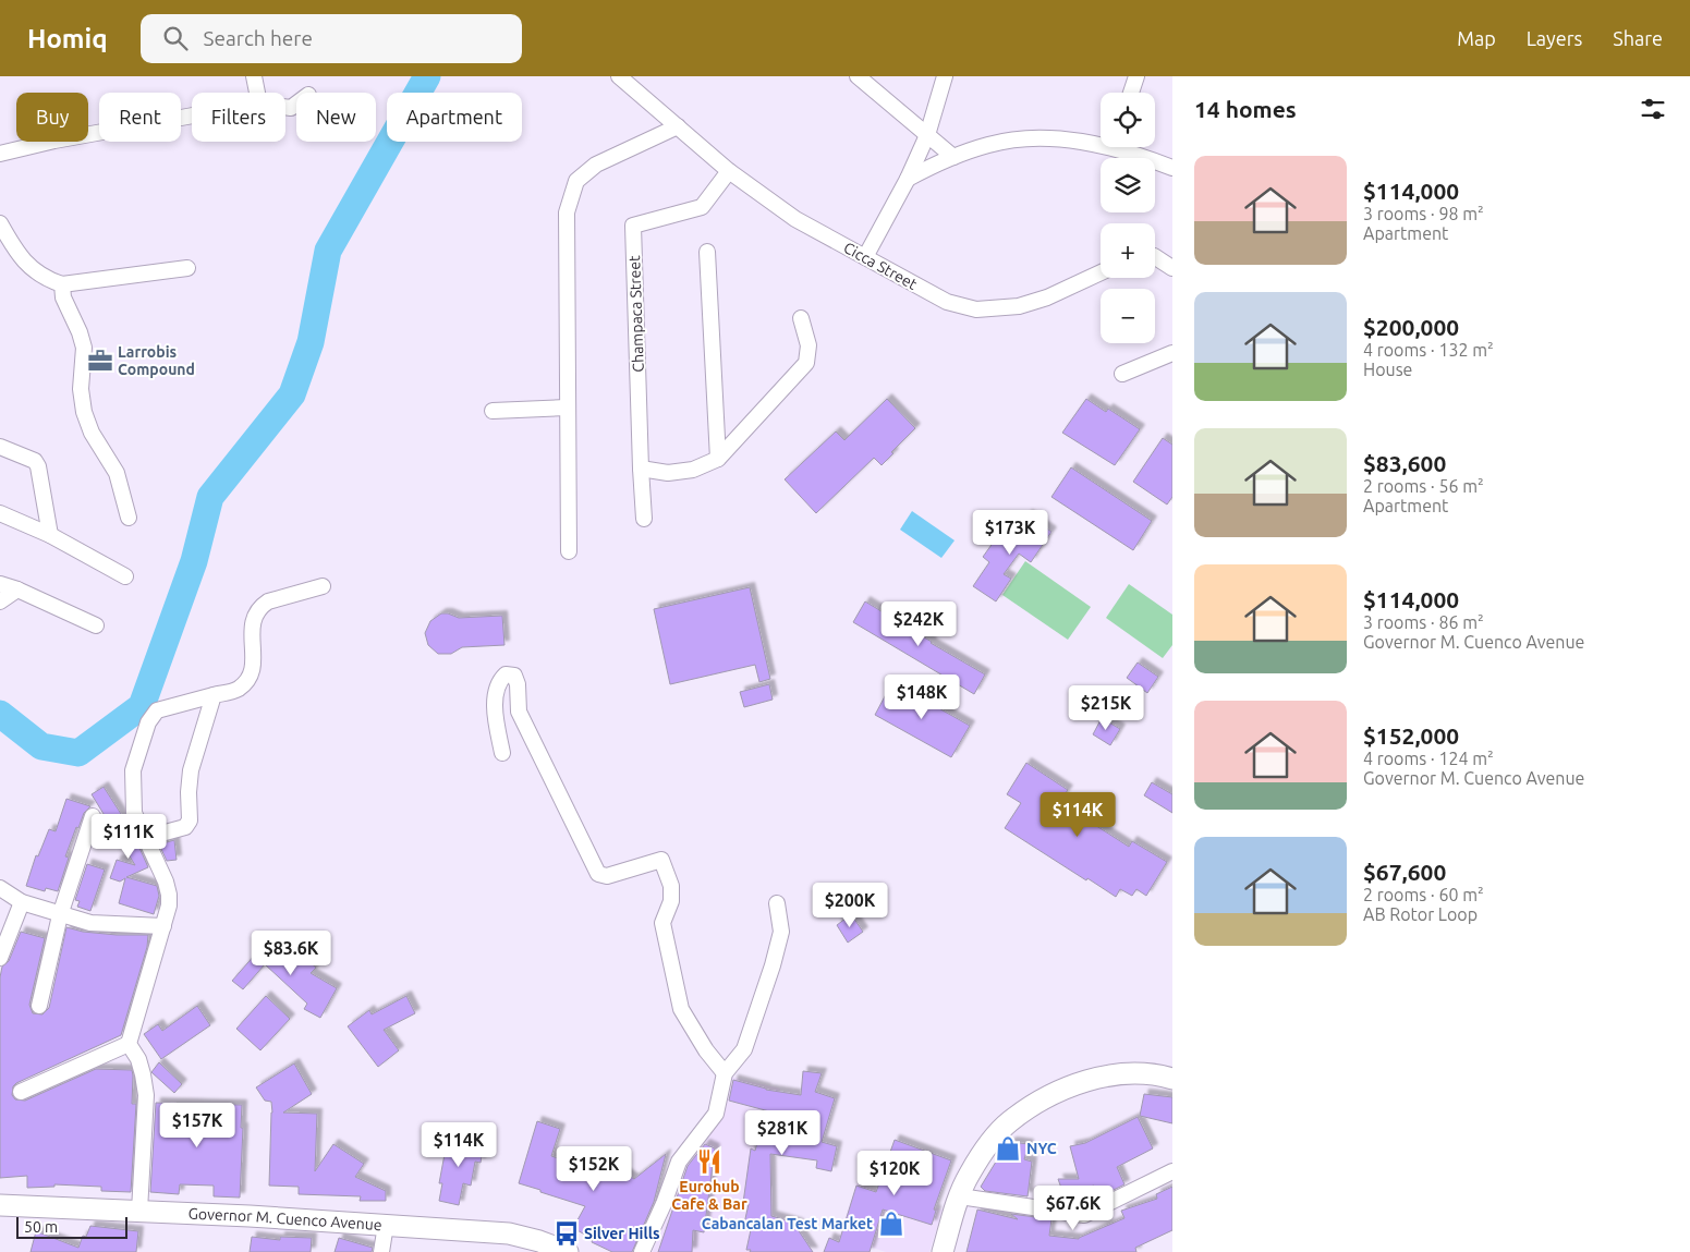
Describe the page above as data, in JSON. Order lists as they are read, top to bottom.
{
  "streets": {
    "main road": ["Governor M. Cuenco Avenue"],
    "street": ["Cicca Street", "Champaca Street"]
  },
  "crossings": [
    ["Cicca Street", "Champaca Street"]
  ],
  "places": {
    "office": ["Larrobis Compound"],
    "shop": ["NYC", "Cabancalan Test Market"],
    "restaurant": ["Eurohub Cafe & Bar"],
    "bus stop": ["Silver Hills"]
  },
  "scale_bar": "50 m",
  "page": {
    "header": "Homiq",
    "search": "Search here",
    "nav": ["Map", "Layers", "Share"],
    "heading": "14 homes",
    "map_buttons": ["+", "−"],
    "chip": [
      "Buy",
      "Rent",
      "Filters",
      "New",
      "Apartment"
    ],
    "list": [
      {
        "name": "$114,000",
        "note": "3 rooms · 98 m² · Apartment"
      },
      {
        "name": "$200,000",
        "note": "4 rooms · 132 m² · House"
      },
      {
        "name": "$83,600",
        "note": "2 rooms · 56 m² · Apartment"
      },
      {
        "name": "$114,000",
        "note": "3 rooms · 86 m² · Governor M. Cuenco Avenue"
      },
      {
        "name": "$152,000",
        "note": "4 rooms · 124 m² · Governor M. Cuenco Avenue"
      },
      {
        "name": "$67,600",
        "note": "2 rooms · 60 m² · AB Rotor Loop"
      }
    ],
    "price": [
      "$173K",
      "$242K",
      "$148K",
      "$215K",
      "$114K",
      "$111K",
      "$200K",
      "$83.6K",
      "$157K",
      "$281K",
      "$114K",
      "$152K",
      "$120K",
      "$67.6K"
    ],
    "scale": "50 m"
  }
}
